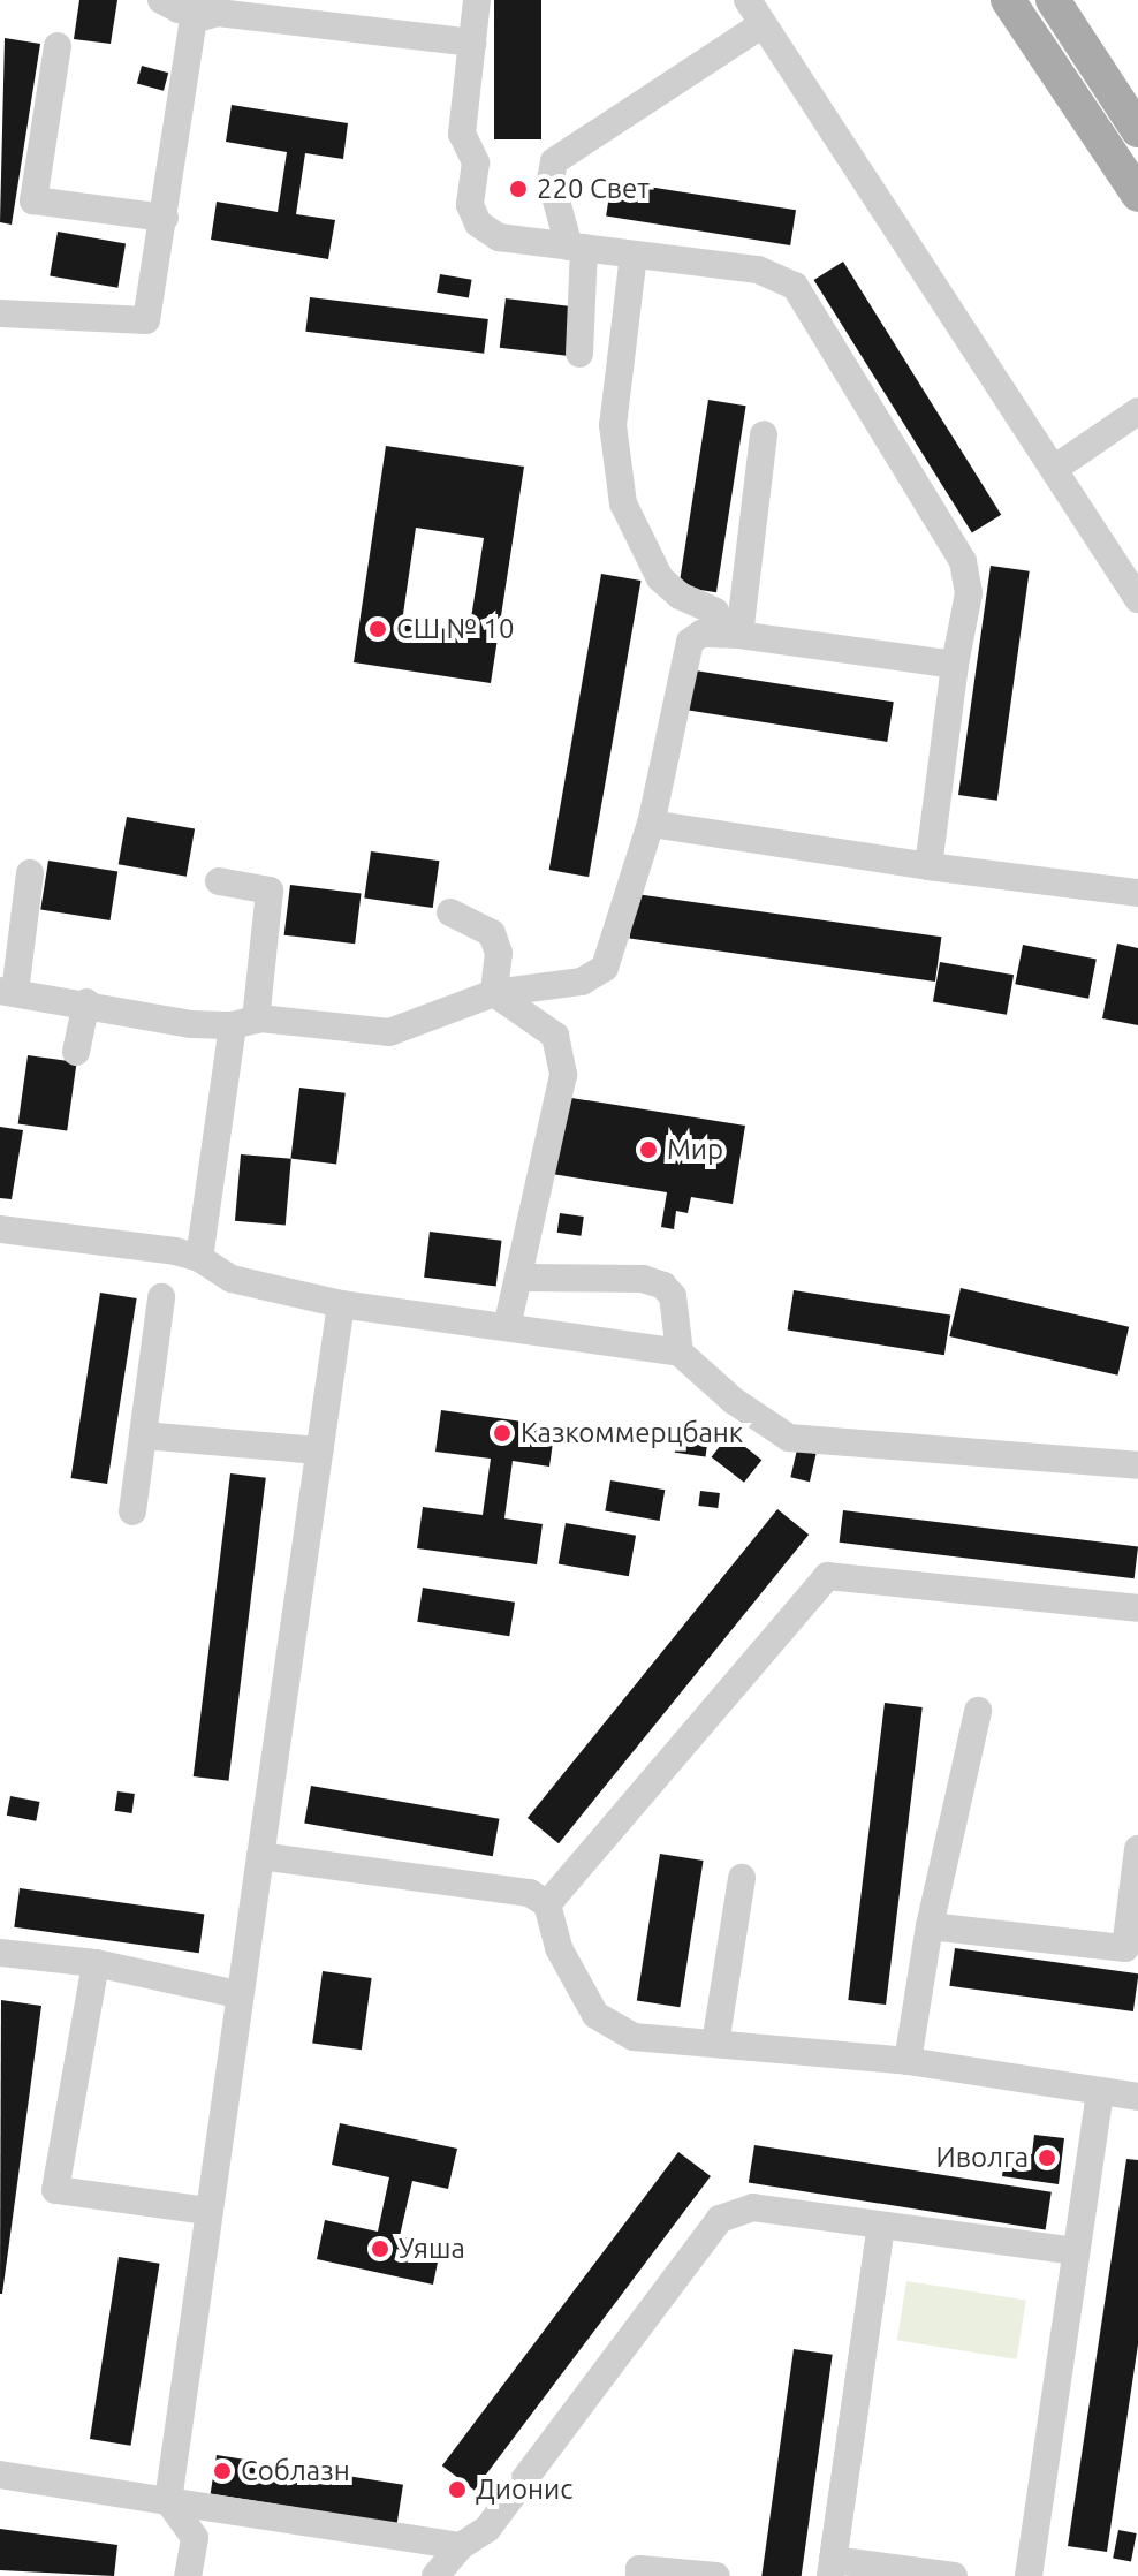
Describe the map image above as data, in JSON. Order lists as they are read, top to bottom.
{
  "places": [
    "220 Свет",
    "СШ № 10",
    "Мир",
    "Казкоммерцбанк",
    "Иволга",
    "Уяша",
    "Соблазн",
    "Дионис"
  ]
}
